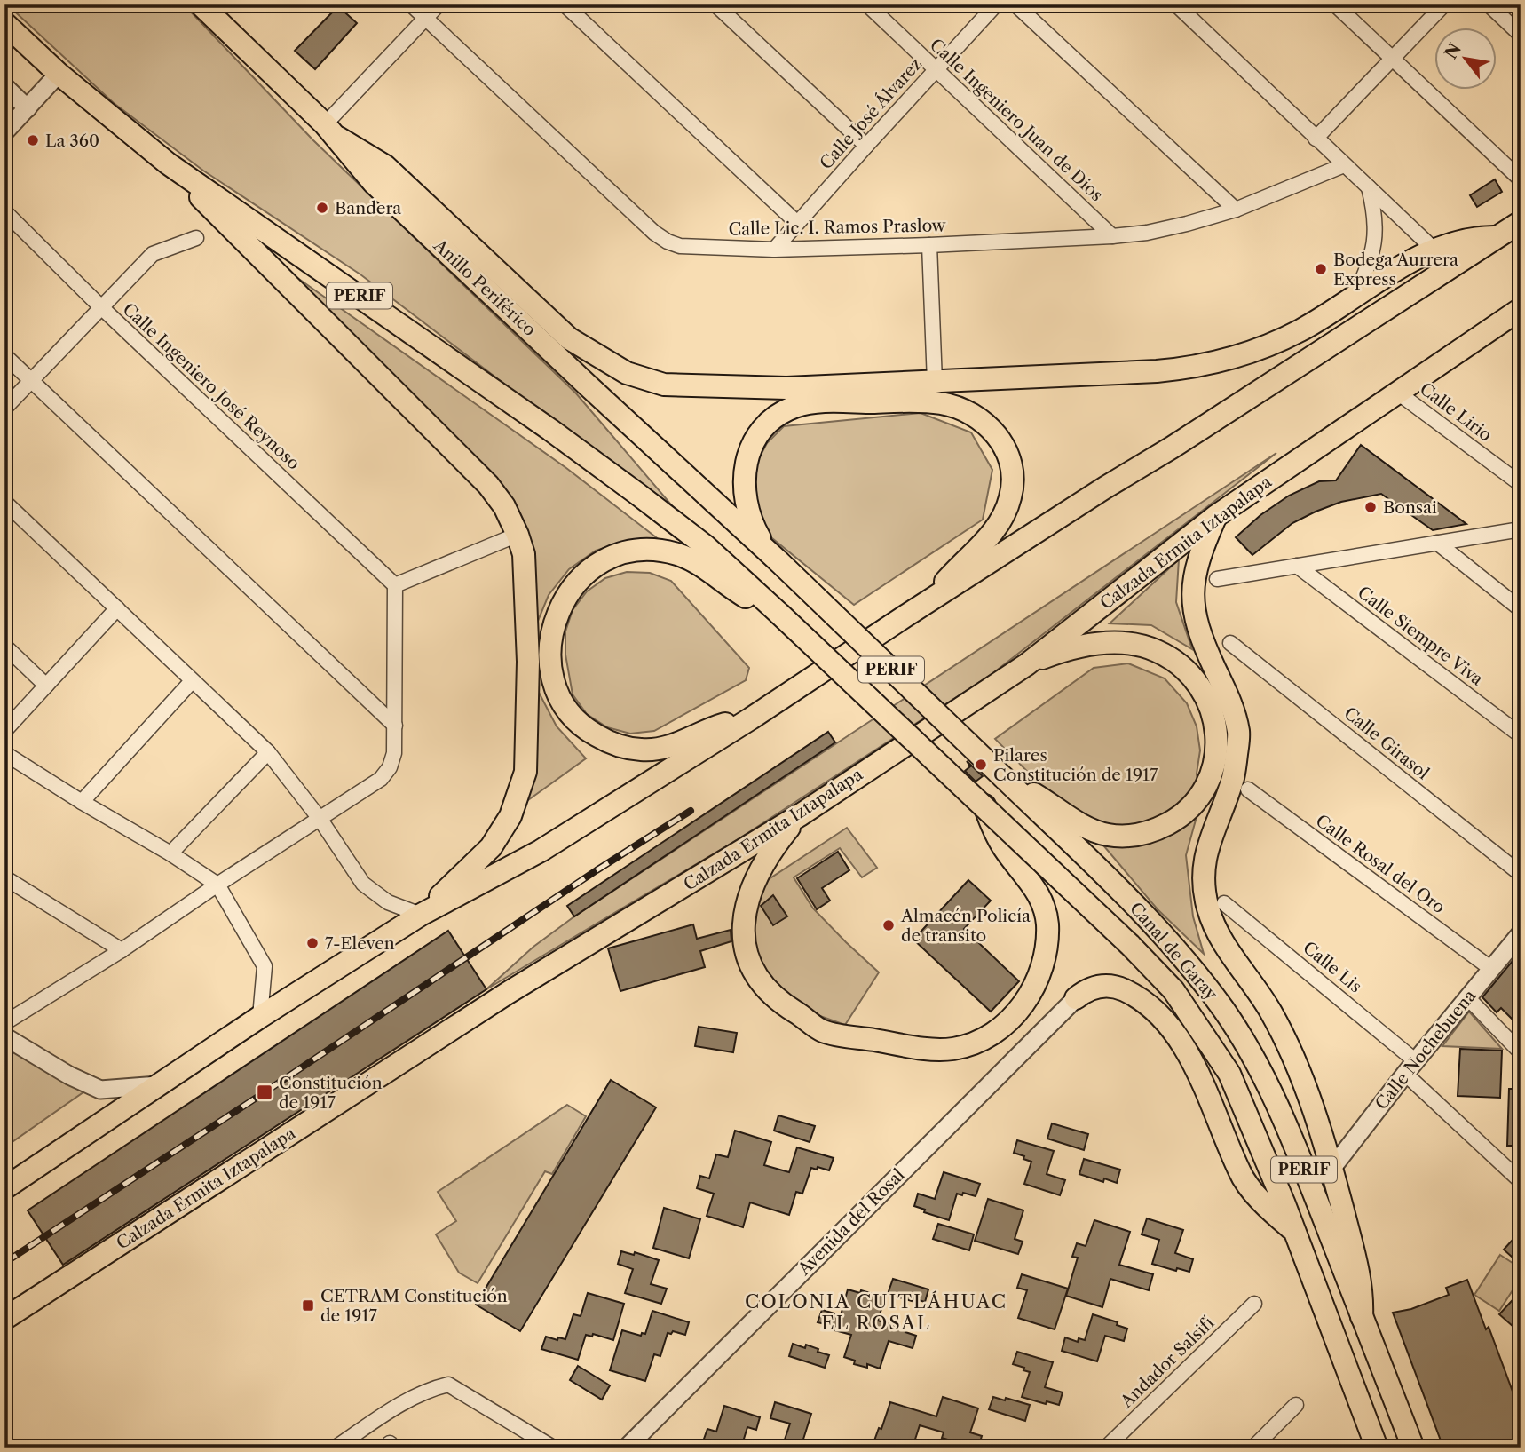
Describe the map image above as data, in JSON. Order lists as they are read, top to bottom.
{
  "streets": {
    "main road": [
      "Anillo Periférico",
      "PERIF",
      "Calzada Ermita Iztapalapa",
      "Canal de Garay"
    ],
    "street": [
      "Calle José Álvarez",
      "Calle Ingeniero Juan de Dios",
      "Calle Lic. I. Ramos Praslow",
      "Calle Ingeniero José Reynoso",
      "Calle Lirio",
      "Calle Siempre Viva",
      "Calle Girasol",
      "Calle Rosal del Oro",
      "Calle Lis",
      "Calle Nochebuena",
      "Avenida del Rosal",
      "Andador Salsifí"
    ]
  },
  "crossings": [
    ["Calle José Álvarez", "Calle Ingeniero Juan de Dios"],
    ["Calle José Álvarez", "Calle Lic. I. Ramos Praslow"],
    ["Calle Ingeniero Juan de Dios", "Calle Lic. I. Ramos Praslow"],
    ["Anillo Periférico", "Canal de Garay"],
    ["PERIF", "Canal de Garay"],
    ["Calle Lirio", "Calzada Ermita Iztapalapa"],
    ["Calle Rosal del Oro", "Calle Nochebuena"],
    ["Calle Lis", "Calle Nochebuena"]
  ],
  "districts": ["COLONIA CUITLÁHUAC EL ROSAL"],
  "places": {
    "other": [
      "La 360",
      "Bandera",
      "Bodega Aurrera Express",
      "Bonsai",
      "Pilares Constitución de 1917",
      "Almacén Policía de transito",
      "7-Eleven"
    ],
    "transit": ["Constitución de 1917", "CETRAM Constitución de 1917"]
  },
  "north": "top left"
}
